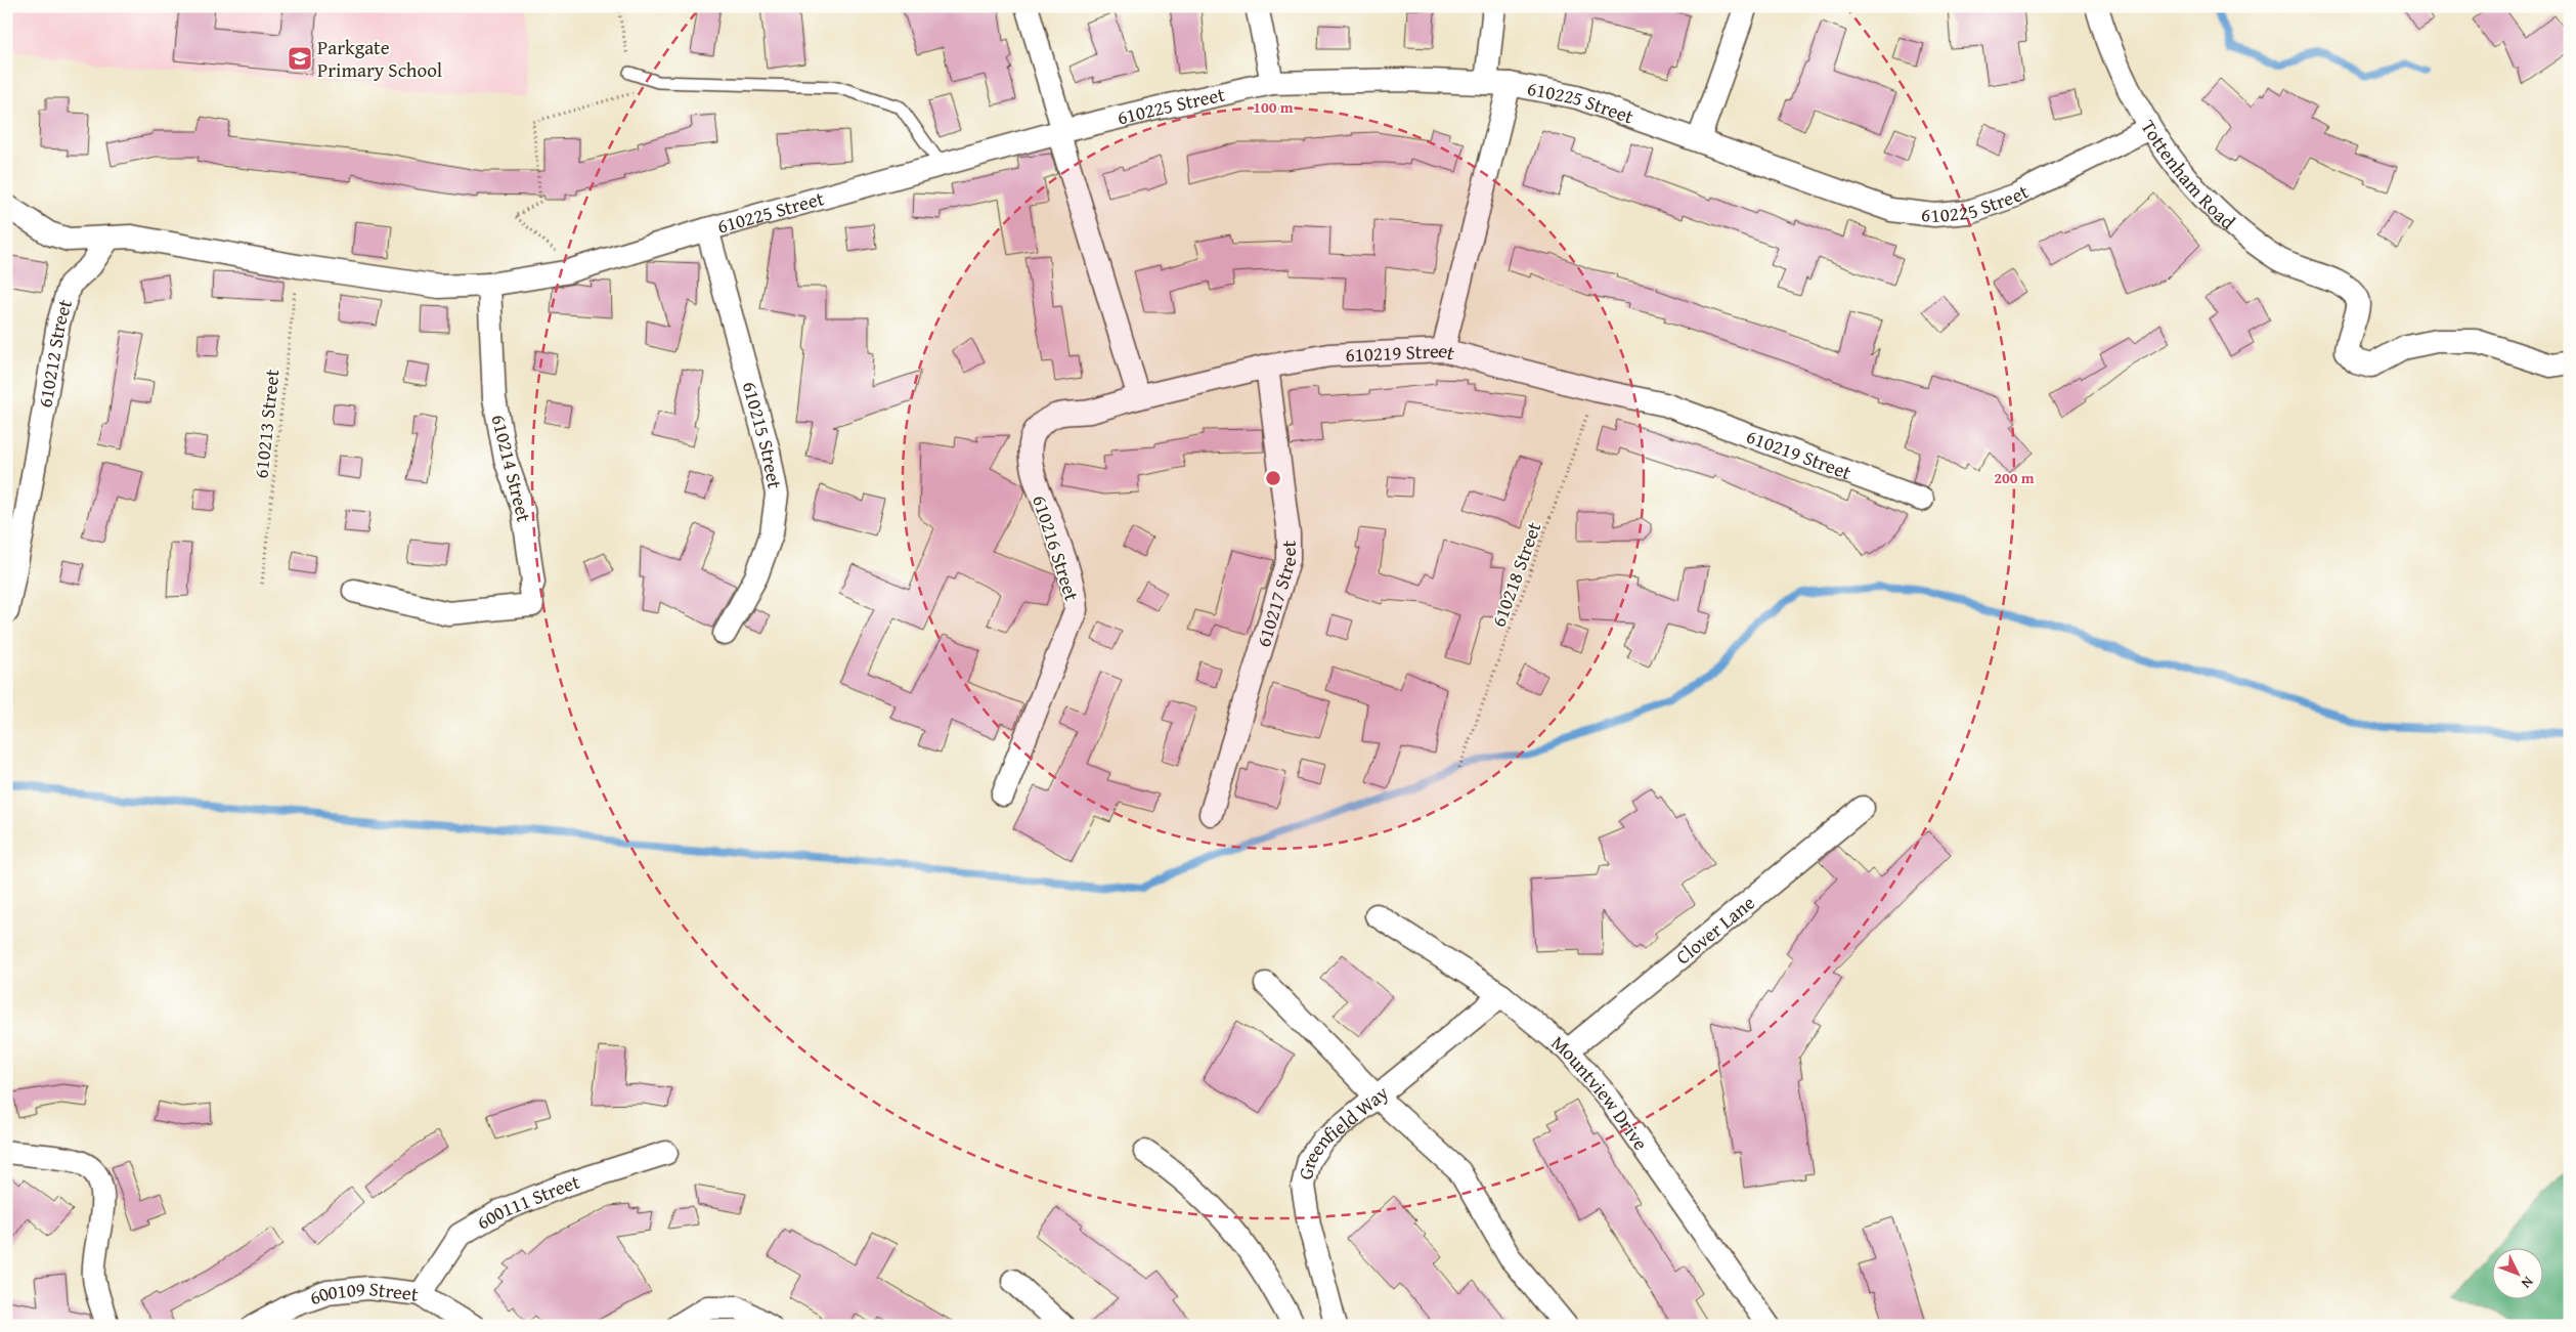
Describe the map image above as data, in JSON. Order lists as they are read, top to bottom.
{
  "streets": {
    "street": [
      "610225 Street",
      "Tottenham Road",
      "610212 Street",
      "610219 Street",
      "610215 Street",
      "610214 Street",
      "610216 Street",
      "610217 Street",
      "Clover Lane",
      "Mountview Drive",
      "Greenfield Way",
      "600111 Street",
      "600109 Street"
    ],
    "path": ["610213 Street", "610218 Street"]
  },
  "crossings": [
    ["610225 Street", "Tottenham Road"],
    ["610225 Street", "610213 Street"],
    ["610225 Street", "610215 Street"],
    ["610225 Street", "610214 Street"],
    ["610219 Street", "610216 Street"],
    ["610219 Street", "610218 Street"],
    ["610219 Street", "610217 Street"],
    ["Clover Lane", "Mountview Drive"],
    ["Mountview Drive", "Greenfield Way"],
    ["600111 Street", "600109 Street"]
  ],
  "places": {
    "school or university": ["Parkgate Primary School"]
  },
  "north": "bottom right",
  "rings": ["100 m", "200 m"]
}
